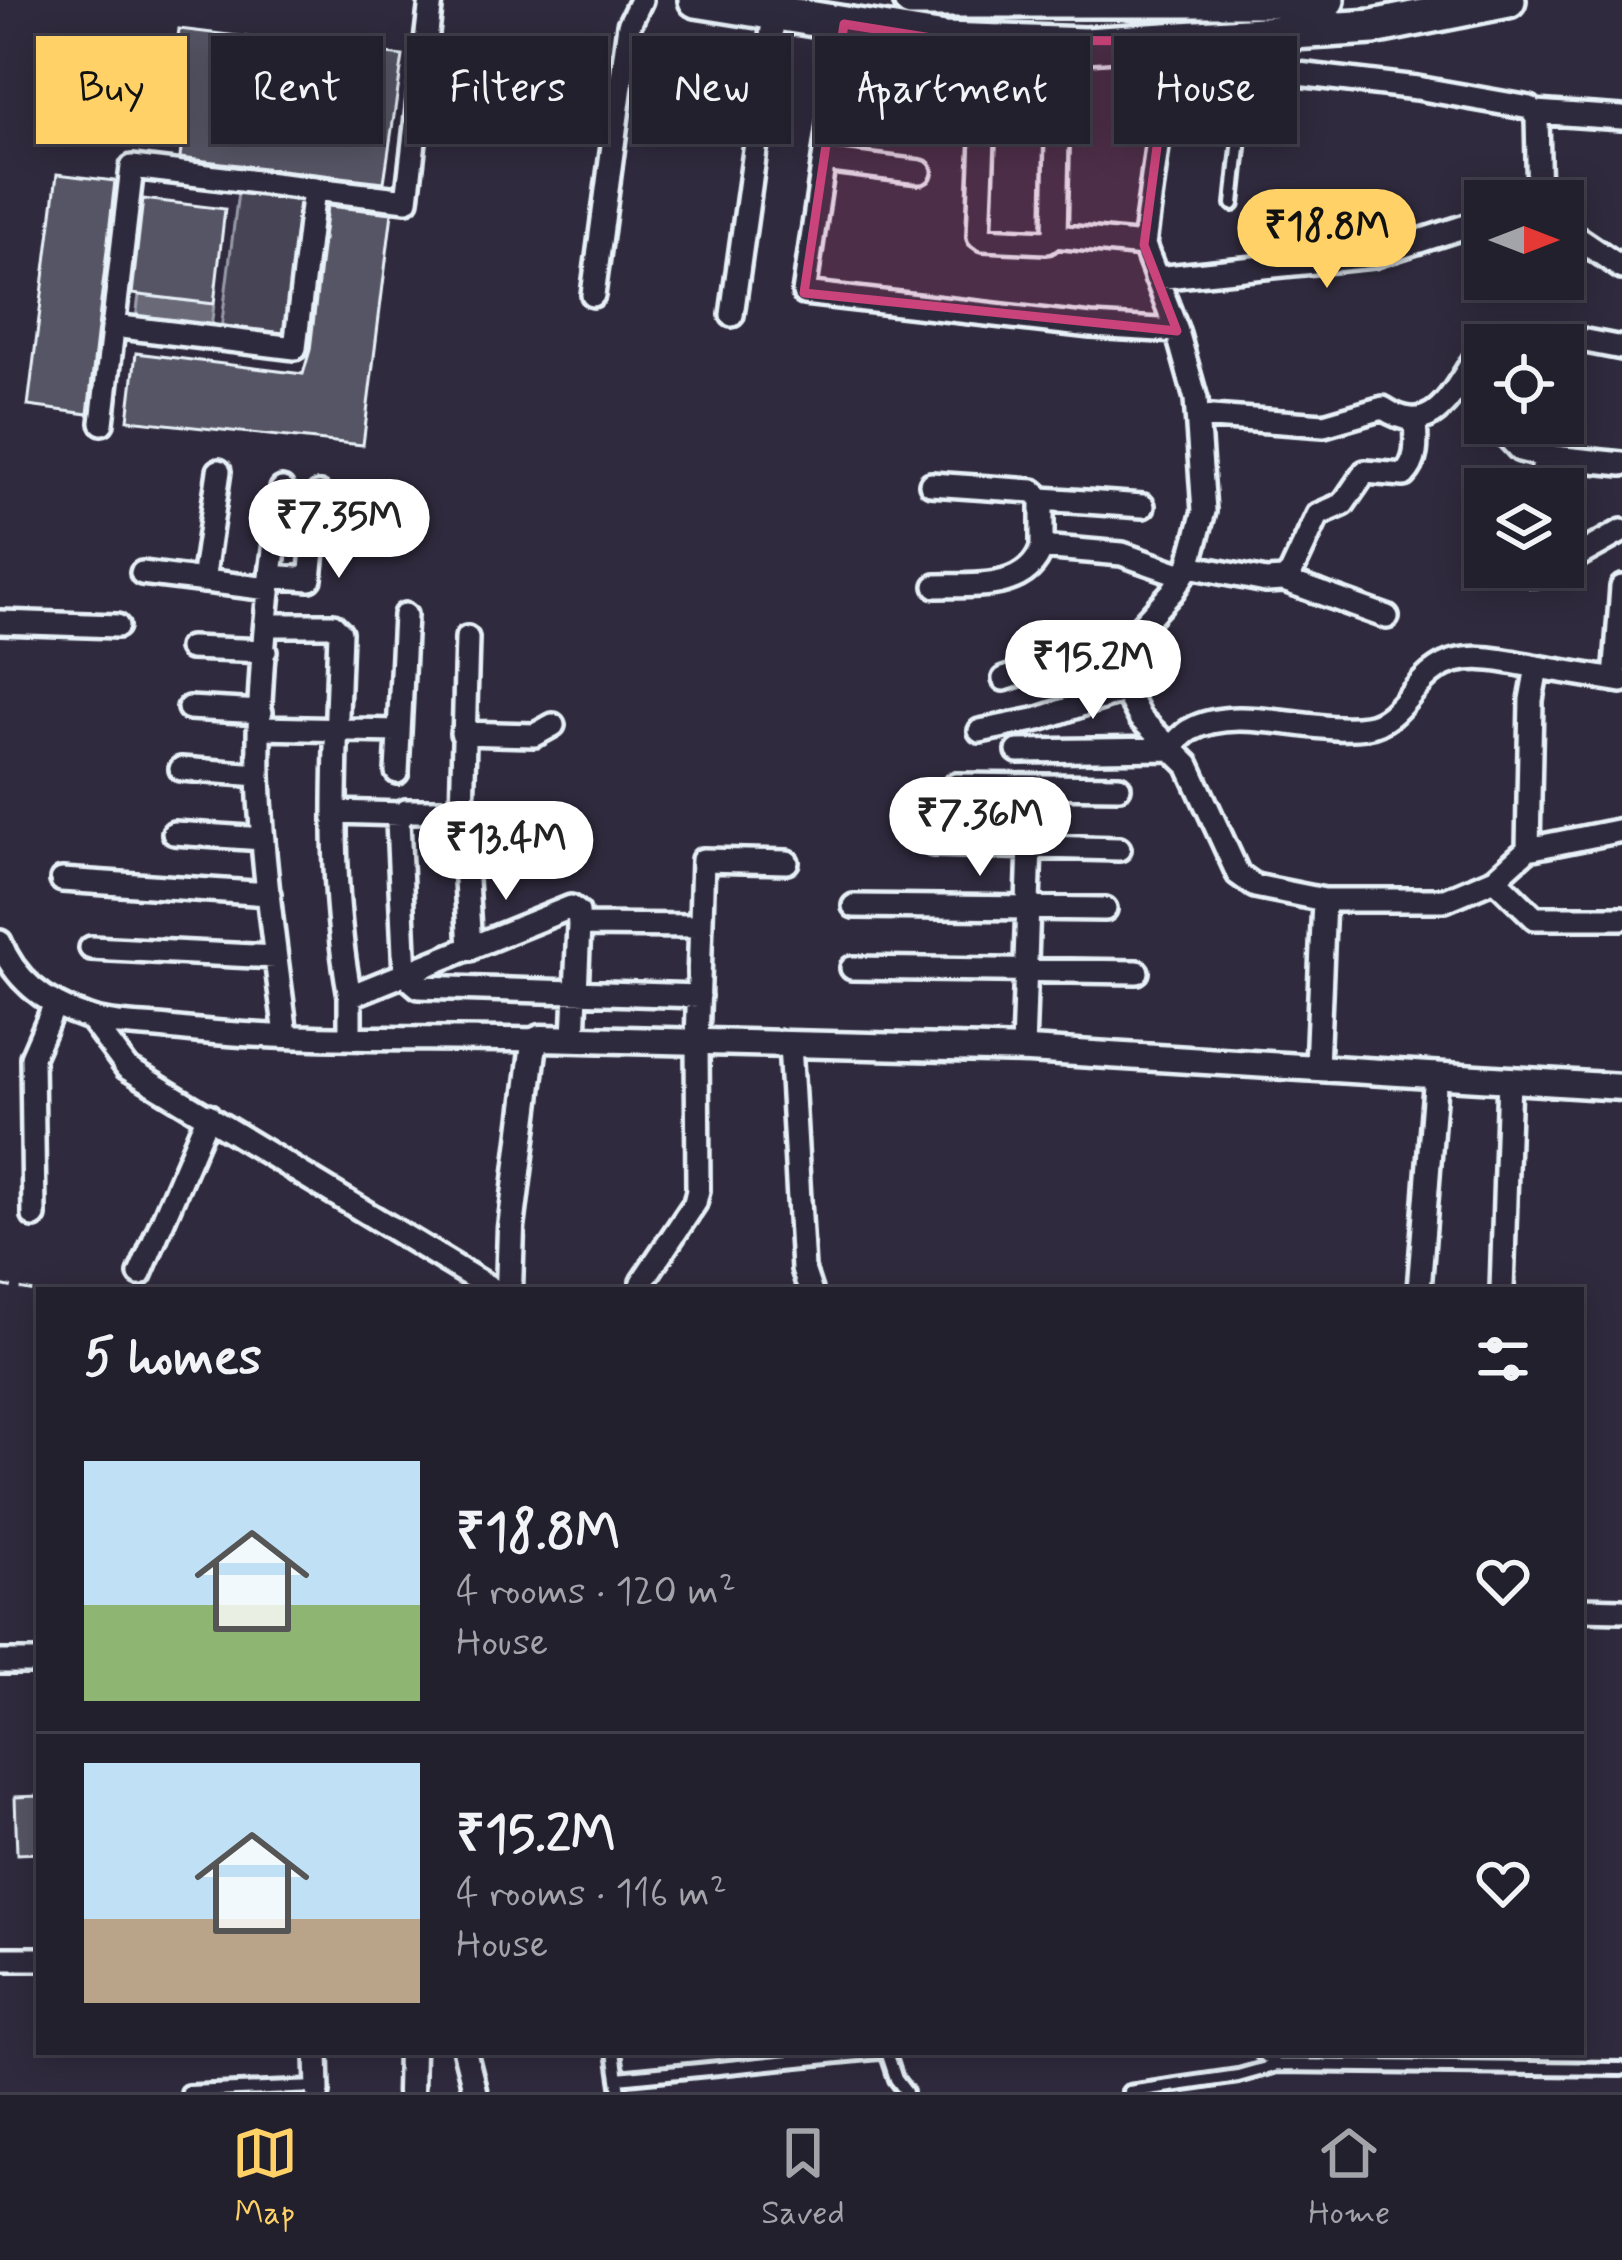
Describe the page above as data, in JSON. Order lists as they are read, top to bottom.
{
  "north": "right",
  "page": {
    "chip": [
      "Buy",
      "Rent",
      "Filters",
      "New",
      "Apartment",
      "House"
    ],
    "price": [
      "₹18.8M",
      "₹7.35M",
      "₹15.2M",
      "₹7.36M",
      "₹13.4M"
    ],
    "heading": "5 homes",
    "list": [
      {
        "name": "₹18.8M",
        "note": "4 rooms · 120 m² · House"
      },
      {
        "name": "₹15.2M",
        "note": "4 rooms · 116 m² · House"
      }
    ],
    "tabs": ["Map", "Saved", "Home"]
  }
}
